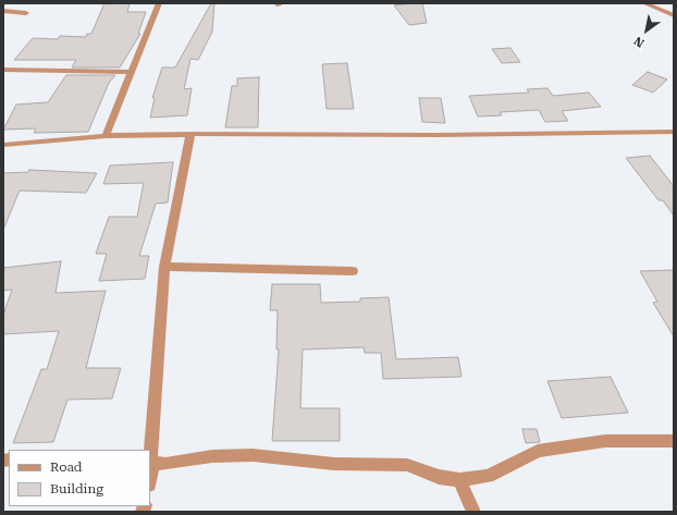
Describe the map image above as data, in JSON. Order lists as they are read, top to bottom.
{
  "legend": ["Road", "Building"],
  "north": "bottom left"
}
